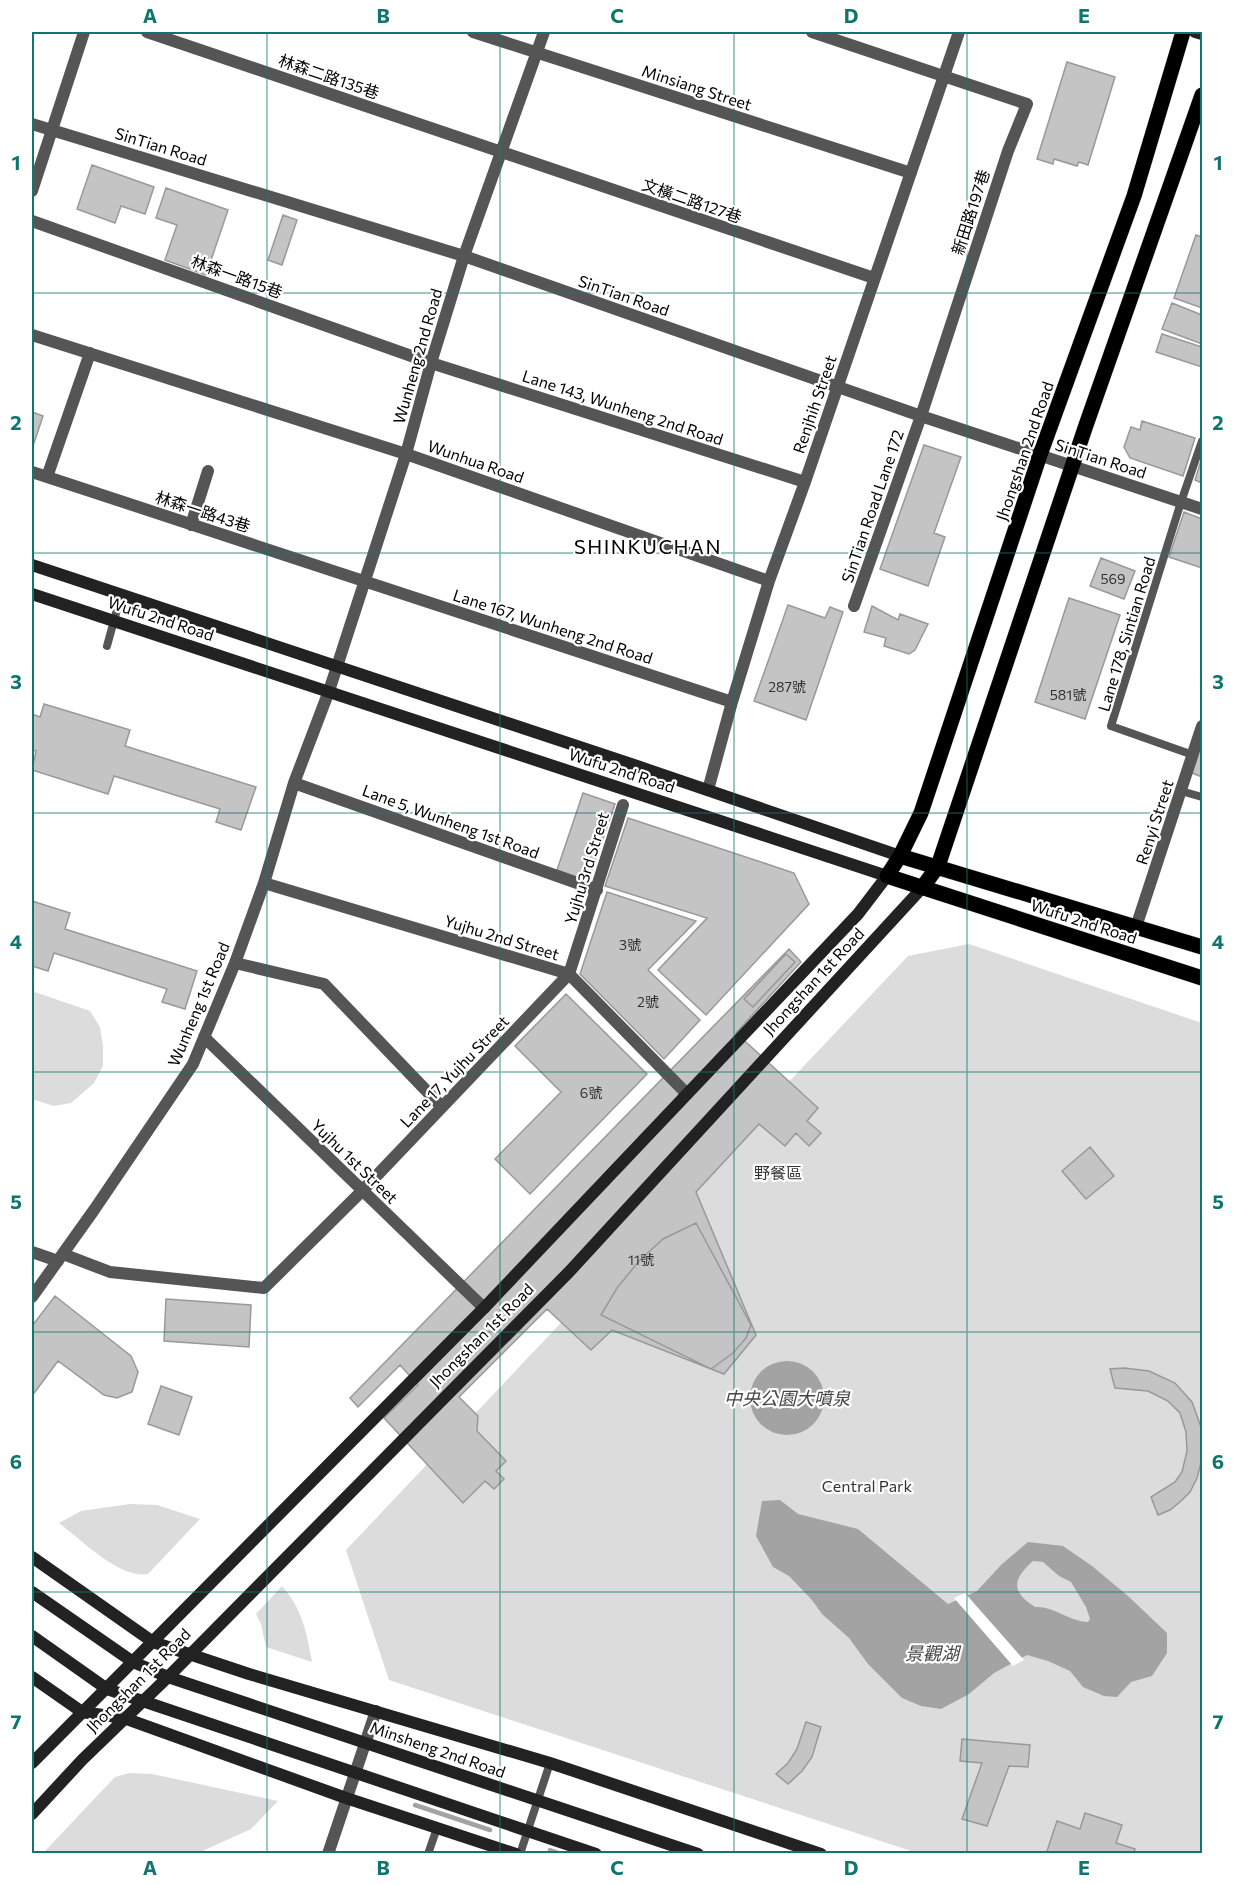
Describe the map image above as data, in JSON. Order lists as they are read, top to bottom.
{
  "streets": {
    "main road": [
      "Jhongshan 2nd Road",
      "Wufu 2nd Road",
      "Jhongshan 1st Road",
      "Minsheng 2nd Road"
    ],
    "street": [
      "林森二路135巷",
      "Minsiang Street",
      "SinTian Road",
      "文橫二路127巷",
      "新田路197巷",
      "林森一路15巷",
      "Wunheng 2nd Road",
      "Renjhih Street",
      "Lane 143, Wunheng 2nd Road",
      "Wunhua Road",
      "SinTian Road Lane 172",
      "林森一路43巷",
      "Lane 167, Wunheng 2nd Road",
      "Lane 5, Wunheng 1st Road",
      "Renyi Street",
      "Yujhu 3rd Street",
      "Yujhu 2nd Street",
      "Wunheng 1st Road",
      "Lane 17, Yujhu Street",
      "Yujhu 1st Street"
    ],
    "lane": ["Lane 178, Sintian Road"]
  },
  "crossings": [
    ["林森二路135巷", "文橫二路127巷"],
    ["林森二路135巷", "Wunheng 2nd Road"],
    ["Minsiang Street", "Wunheng 2nd Road"],
    ["Minsiang Street", "Renjhih Street"],
    ["SinTian Road", "新田路197巷"],
    ["SinTian Road", "Wunheng 2nd Road"],
    ["SinTian Road", "Renjhih Street"],
    ["SinTian Road", "Jhongshan 2nd Road"],
    ["SinTian Road", "SinTian Road Lane 172"],
    ["SinTian Road", "Lane 178, Sintian Road"],
    ["文橫二路127巷", "Wunheng 2nd Road"],
    ["文橫二路127巷", "Renjhih Street"],
    ["新田路197巷", "Renjhih Street"],
    ["新田路197巷", "SinTian Road Lane 172"],
    ["林森一路15巷", "Wunheng 2nd Road"],
    ["林森一路15巷", "Lane 143, Wunheng 2nd Road"],
    ["Wunheng 2nd Road", "Lane 143, Wunheng 2nd Road"],
    ["Wunheng 2nd Road", "Wunhua Road"],
    ["Wunheng 2nd Road", "林森一路43巷"],
    ["Wunheng 2nd Road", "Wufu 2nd Road"],
    ["Wunheng 2nd Road", "Lane 167, Wunheng 2nd Road"],
    ["Wunheng 2nd Road", "Wunheng 1st Road"],
    ["Renjhih Street", "Lane 143, Wunheng 2nd Road"],
    ["Renjhih Street", "Wunhua Road"],
    ["Renjhih Street", "Wufu 2nd Road"],
    ["Renjhih Street", "Lane 167, Wunheng 2nd Road"],
    ["Jhongshan 2nd Road", "Wufu 2nd Road"],
    ["Jhongshan 2nd Road", "Jhongshan 1st Road"],
    ["林森一路43巷", "Lane 167, Wunheng 2nd Road"],
    ["Wufu 2nd Road", "Renyi Street"],
    ["Wufu 2nd Road", "Jhongshan 1st Road"],
    ["Wufu 2nd Road", "Wunheng 1st Road"],
    ["Lane 178, Sintian Road", "Renyi Street"],
    ["Lane 5, Wunheng 1st Road", "Yujhu 3rd Street"],
    ["Lane 5, Wunheng 1st Road", "Wunheng 1st Road"],
    ["Yujhu 3rd Street", "Yujhu 2nd Street"],
    ["Yujhu 3rd Street", "Lane 17, Yujhu Street"],
    ["Yujhu 2nd Street", "Jhongshan 1st Road"],
    ["Yujhu 2nd Street", "Wunheng 1st Road"],
    ["Yujhu 2nd Street", "Lane 17, Yujhu Street"],
    ["Jhongshan 1st Road", "Yujhu 1st Street"],
    ["Jhongshan 1st Road", "Minsheng 2nd Road"],
    ["Wunheng 1st Road", "Lane 17, Yujhu Street"],
    ["Wunheng 1st Road", "Yujhu 1st Street"],
    ["Lane 17, Yujhu Street", "Yujhu 1st Street"]
  ],
  "districts": ["SHINKUCHAN"],
  "water": ["中央公園大噴泉", "景觀湖"],
  "parks": ["野餐區", "Central Park"],
  "house_numbers": [
    "569",
    "287號",
    "581號",
    "3號",
    "2號",
    "6號",
    "11號"
  ],
  "grid": {
    "columns": [
      "A",
      "B",
      "C",
      "D",
      "E"
    ],
    "rows": [
      "1",
      "2",
      "3",
      "4",
      "5",
      "6",
      "7"
    ]
  }
}
